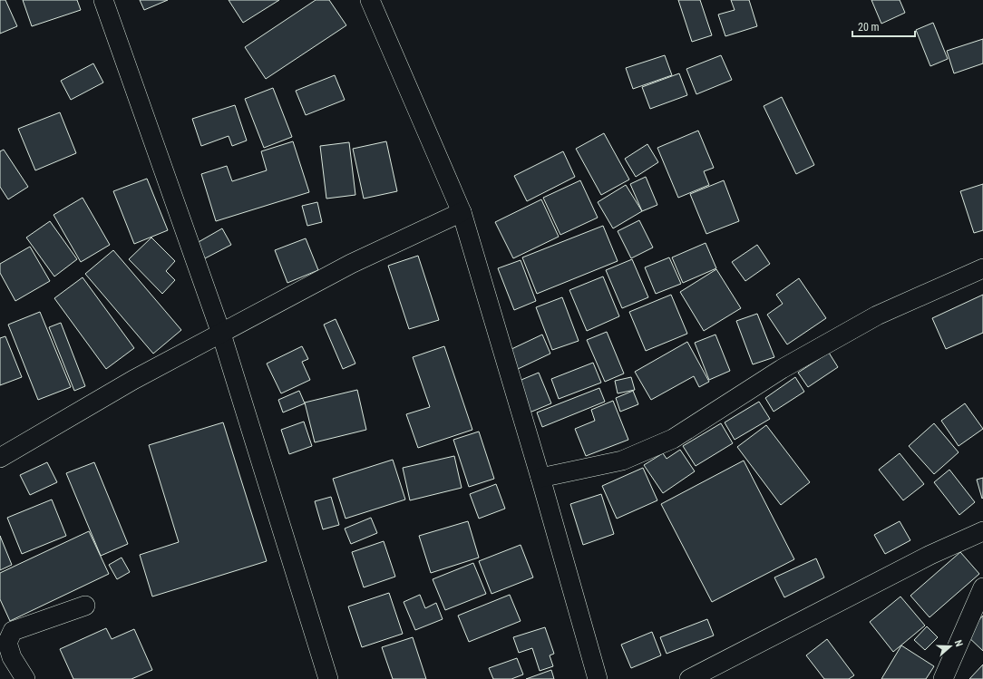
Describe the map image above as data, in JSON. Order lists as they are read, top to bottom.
{
  "scale_bar": "20 m",
  "north": "right"
}
